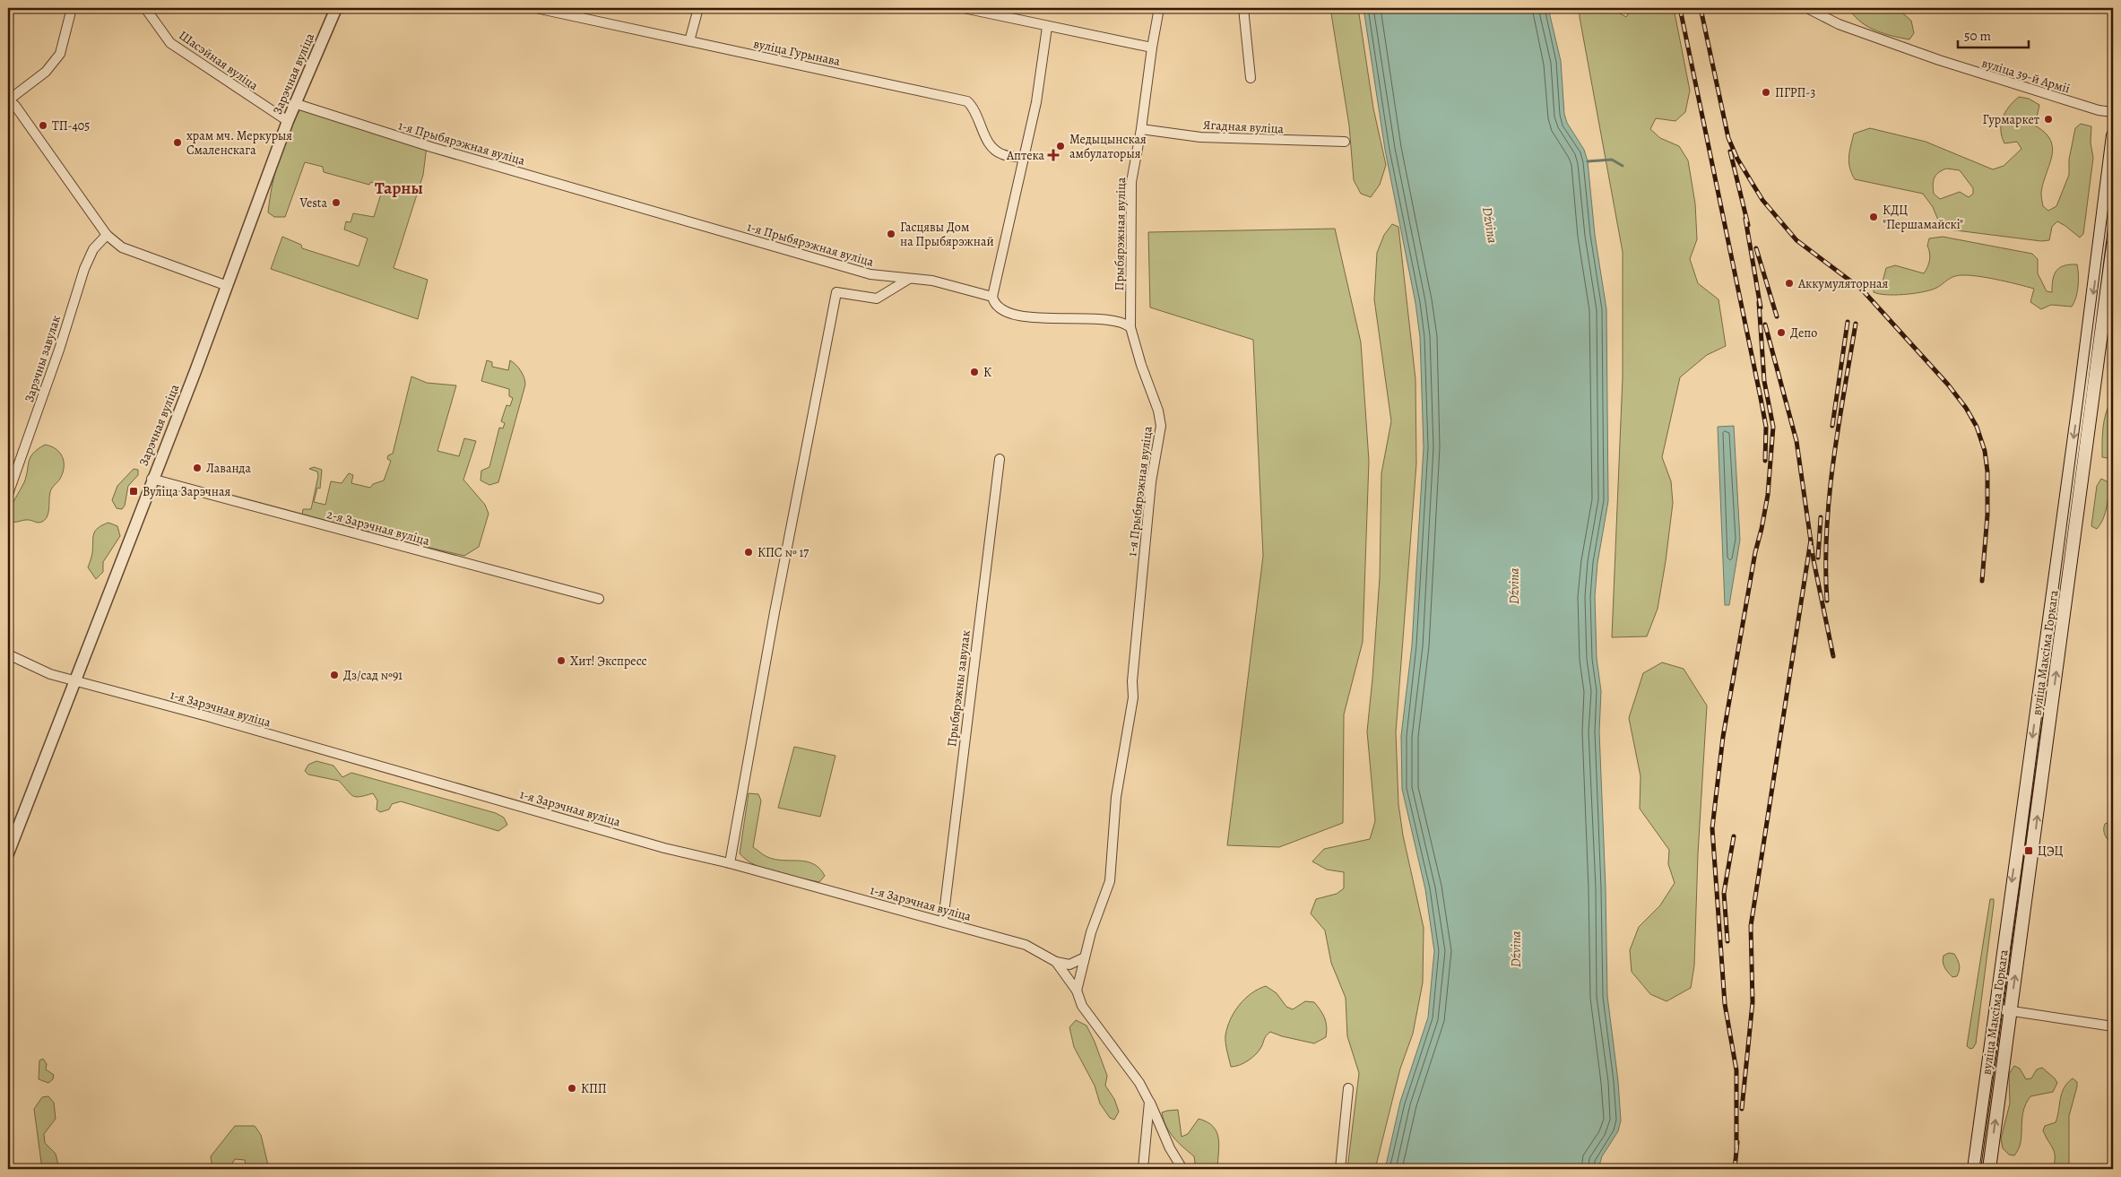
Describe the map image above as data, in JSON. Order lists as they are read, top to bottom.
{
  "streets": {
    "main road": ["вуліца Максіма Горкага"],
    "street": [
      "вуліца Гурынава",
      "Шасэйная вуліца",
      "Зарэчная вуліца",
      "вуліца 39-й Арміі",
      "Ягадная вуліца",
      "1-я Прыбярэжная вуліца",
      "Прыбярэжная вуліца",
      "Зарэчны завулак",
      "2-я Зарэчная вуліца",
      "Прыбярэжны завулак",
      "1-я Зарэчная вуліца"
    ]
  },
  "crossings": [
    ["Шасэйная вуліца", "Зарэчная вуліца"],
    ["Зарэчная вуліца", "1-я Прыбярэжная вуліца"],
    ["Зарэчная вуліца", "2-я Зарэчная вуліца"],
    ["Зарэчная вуліца", "1-я Зарэчная вуліца"],
    ["Ягадная вуліца", "Прыбярэжная вуліца"],
    ["1-я Прыбярэжная вуліца", "Прыбярэжная вуліца"],
    ["1-я Прыбярэжная вуліца", "1-я Зарэчная вуліца"],
    ["Прыбярэжны завулак", "1-я Зарэчная вуліца"]
  ],
  "districts": ["Тарны"],
  "water": ["Dźvina"],
  "places": {
    "other": [
      "ПГРП-3",
      "Гурмаркет",
      "ТП-405",
      "храм мч. Меркурыя Смаленскага",
      "Медыцынская амбулаторыя",
      "Vesta",
      "КДЦ \"Першамайскі\"",
      "Гасцявы Дом на Прыбярэжнай",
      "Аккумуляторная",
      "Депо",
      "К",
      "Лаванда",
      "КПС № 17",
      "Хит! Экспресс",
      "Дз/сад №91",
      "КПП"
    ],
    "health": ["Аптека"],
    "transit": ["Вуліца Зарэчная", "ЦЭЦ"]
  },
  "scale_bar": "50 m"
}
